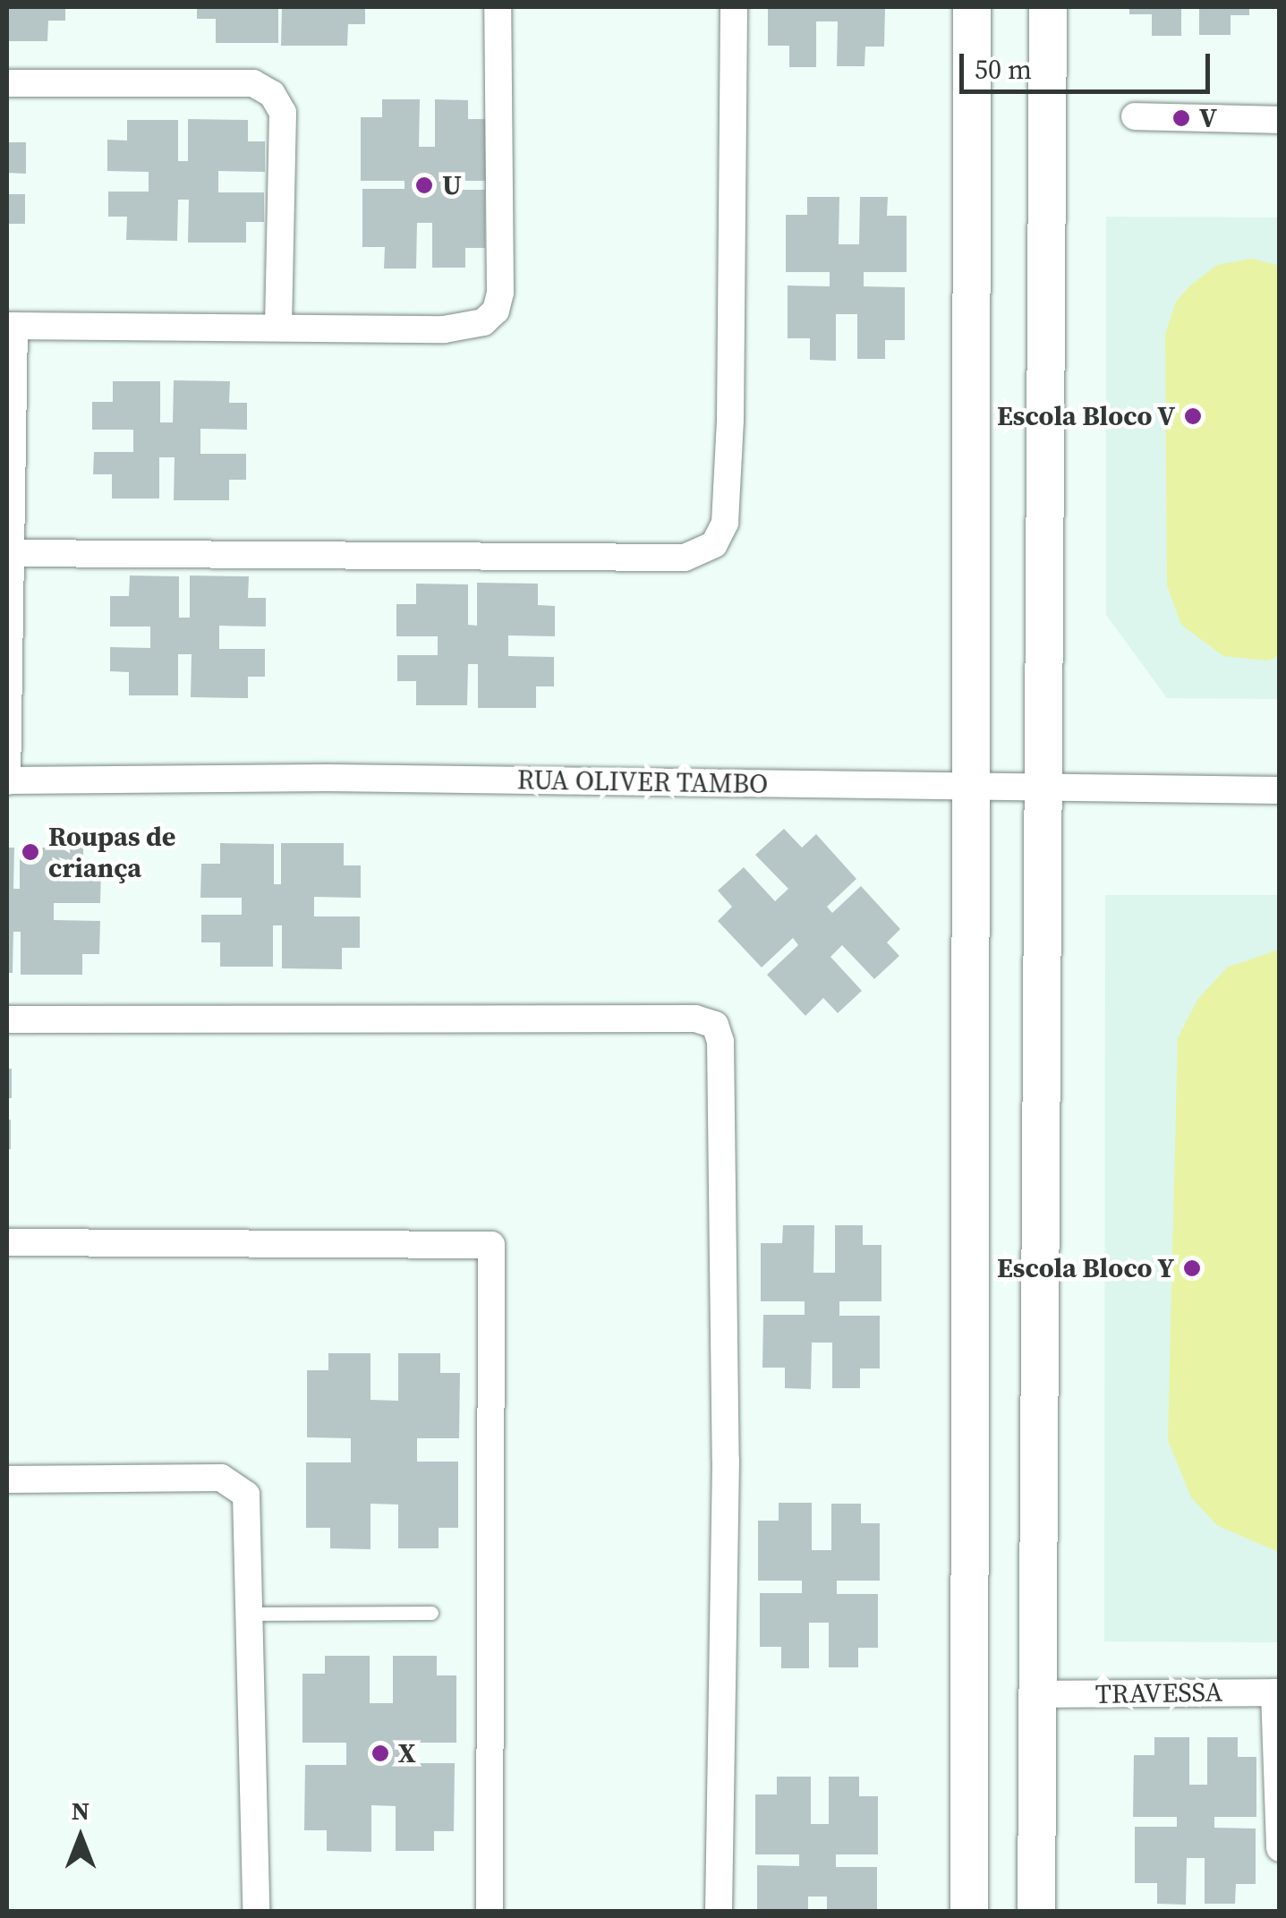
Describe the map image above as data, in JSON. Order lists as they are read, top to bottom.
{
  "streets": {
    "street": ["RUA OLIVER TAMBO", "TRAVESSA"]
  },
  "places": [
    "V",
    "U",
    "Escola Bloco V",
    "Roupas de criança",
    "Escola Bloco Y",
    "X"
  ],
  "scale_bar": "50 m",
  "north": "top"
}
